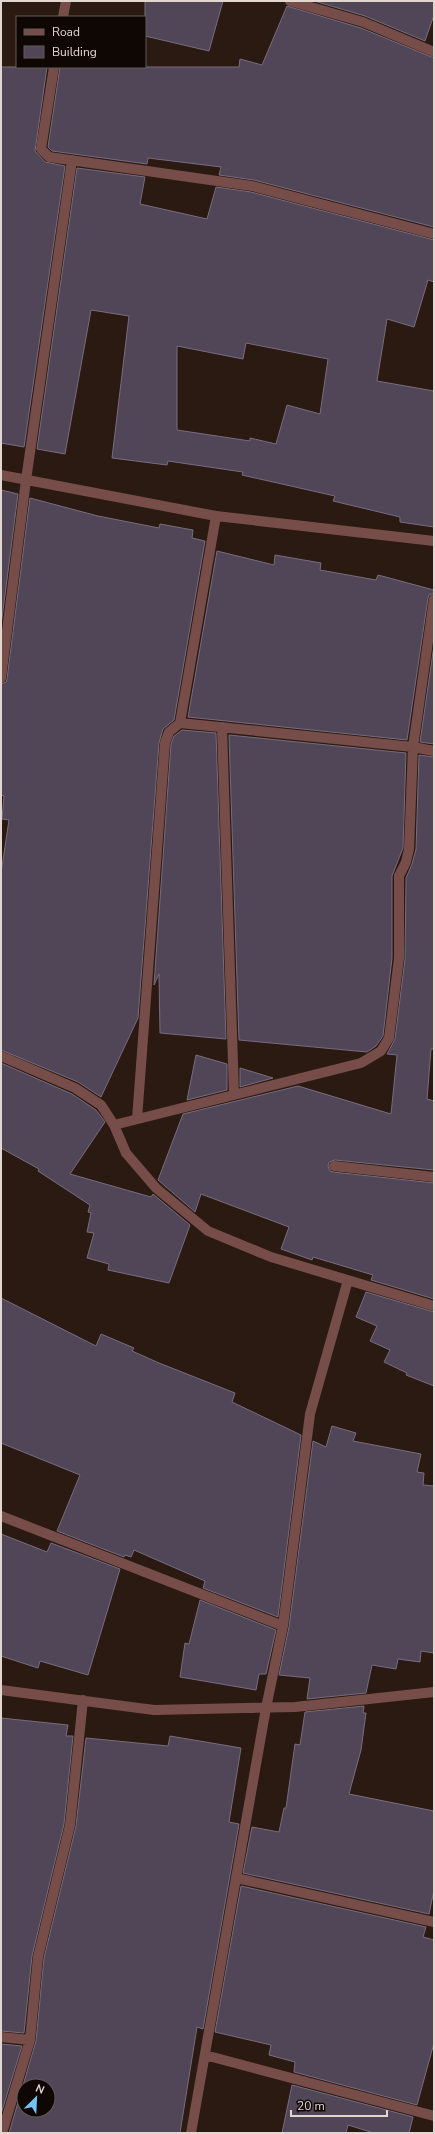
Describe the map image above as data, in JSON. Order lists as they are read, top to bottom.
{
  "legend": ["Road", "Building"],
  "scale_bar": "20 m",
  "north": "top right"
}
